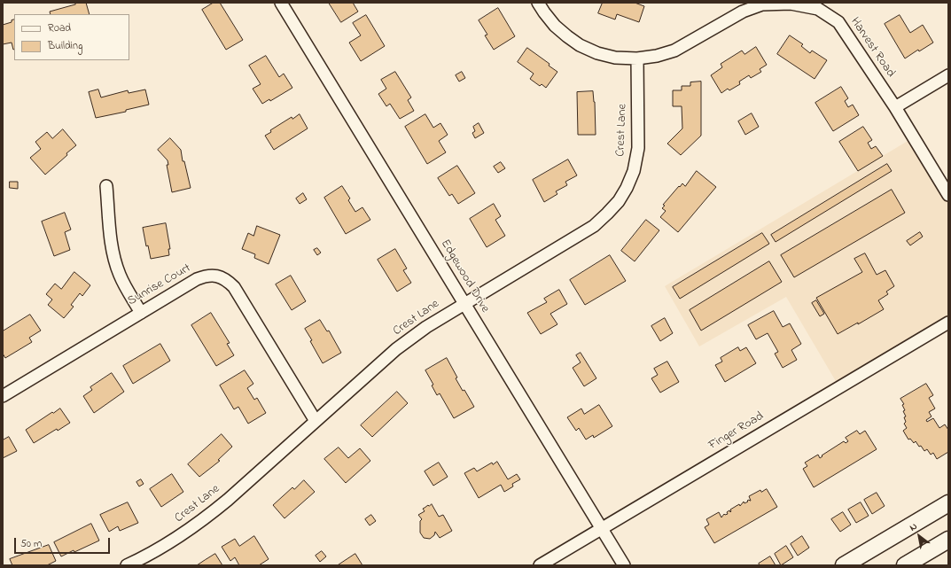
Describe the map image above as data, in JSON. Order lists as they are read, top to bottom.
{
  "streets": {
    "street": [
      "Harvest Road",
      "Crest Lane",
      "Edgewood Drive",
      "Sunrise Court",
      "Finger Road"
    ]
  },
  "crossings": [
    ["Harvest Road", "Crest Lane"],
    ["Crest Lane", "Edgewood Drive"],
    ["Crest Lane", "Sunrise Court"],
    ["Edgewood Drive", "Finger Road"]
  ],
  "legend": ["Road", "Building"],
  "scale_bar": "50 m",
  "north": "top left"
}
